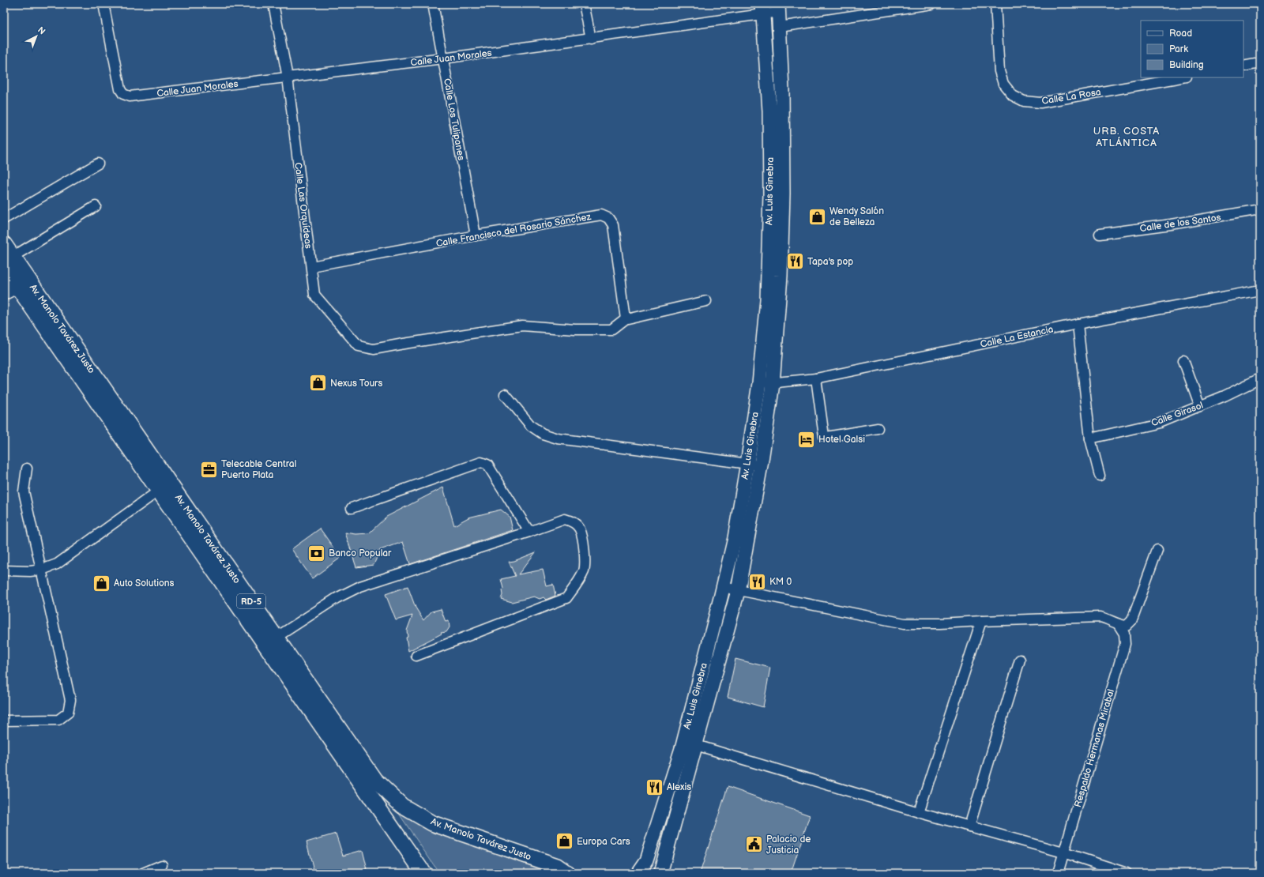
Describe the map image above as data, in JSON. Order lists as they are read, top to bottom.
{
  "streets": {
    "main road": ["Av. Manolo Tavárez Justo", "RD-5"],
    "street": [
      "Calle Juan Morales",
      "Calle La Rosa",
      "Calle Los Tulipanes",
      "Av. Luis Ginebra",
      "Calle Las Orquídeas",
      "Calle de los Santos",
      "Calle Francisco del Rosario Sánchez",
      "Calle La Estancia",
      "Calle Girasol",
      "Respaldo Hermanas Mirabal"
    ]
  },
  "crossings": [
    ["Calle Juan Morales", "Calle Los Tulipanes"],
    ["Calle Juan Morales", "Av. Luis Ginebra"],
    ["Calle Juan Morales", "Calle Las Orquídeas"],
    ["Calle Los Tulipanes", "Calle Francisco del Rosario Sánchez"],
    ["Av. Luis Ginebra", "Calle La Estancia"],
    ["Calle Las Orquídeas", "Calle Francisco del Rosario Sánchez"]
  ],
  "districts": ["URB. COSTA ATLÁNTICA"],
  "places": {
    "shop": [
      "Wendy Salón de Belleza",
      "Nexus Tours",
      "Auto Solutions",
      "Europa Cars"
    ],
    "restaurant": ["Tapa's pop", "KM 0", "Alexis"],
    "hotel": ["Hotel Galsi"],
    "office": ["Telecable Central Puerto Plata"],
    "bank": ["Banco Popular"],
    "public building": ["Palacio de Justicia"]
  },
  "legend": ["Road", "Park", "Building"],
  "north": "top right"
}
